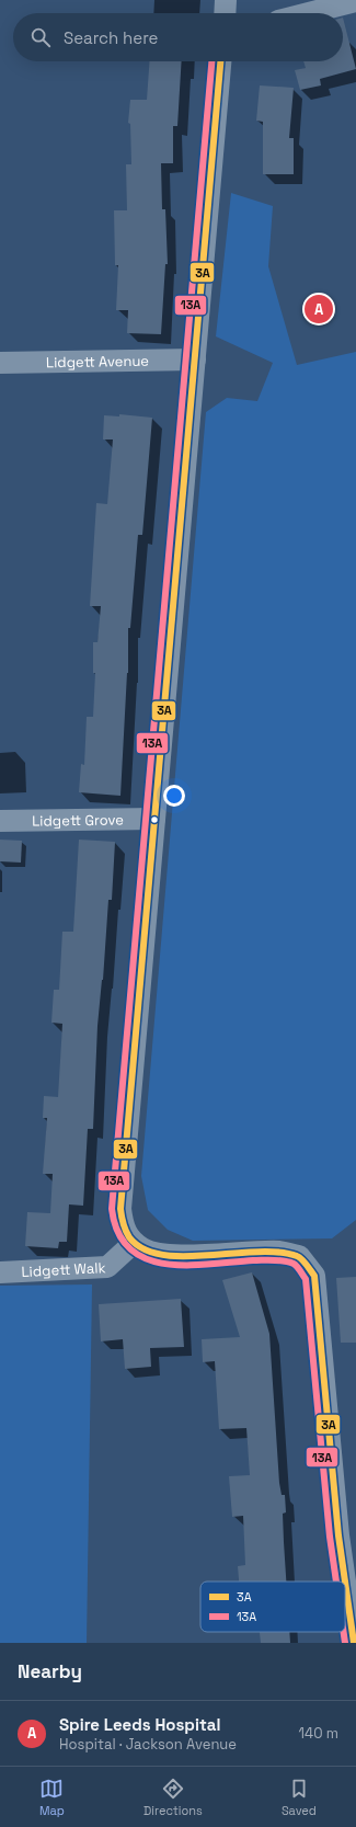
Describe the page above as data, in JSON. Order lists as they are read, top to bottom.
{
  "streets": {
    "street": ["Lidgett Avenue", "Lidgett Grove", "Lidgett Walk"]
  },
  "lines": ["transit line 3A", "transit line 13A"],
  "legend": ["3A", "13A"],
  "page": {
    "search": "Search here",
    "pins": "A",
    "heading": "Nearby",
    "list": [
      {
        "mark": "A",
        "name": "Spire Leeds Hospital",
        "note": "Hospital · Jackson Avenue",
        "value": "140 m"
      }
    ],
    "nav": ["Map", "Directions", "Saved"]
  }
}
